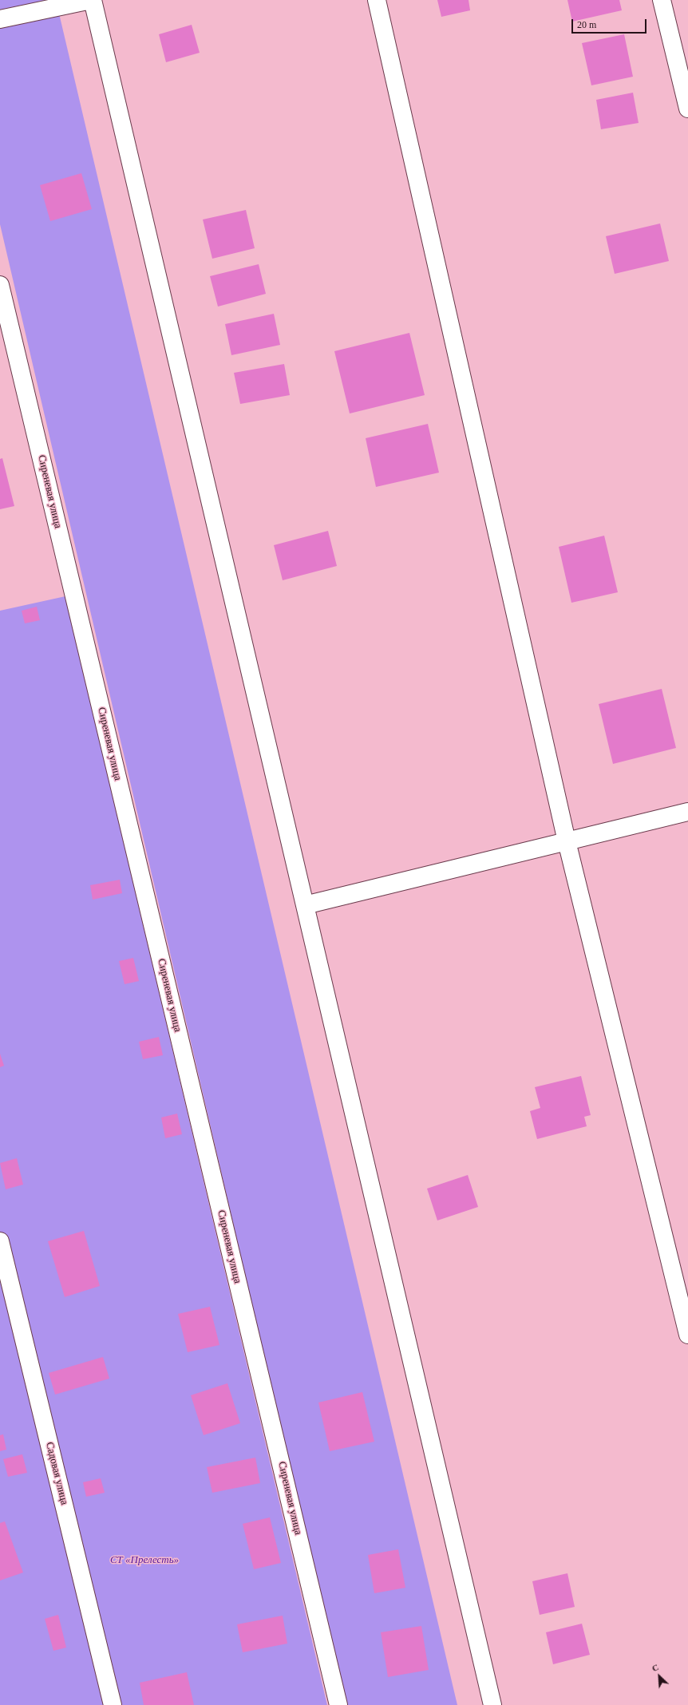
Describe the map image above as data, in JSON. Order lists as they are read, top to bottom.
{
  "streets": {
    "street": ["Сиреневая улица", "Садовая улица"]
  },
  "parks": ["СТ «Прелесть»"],
  "scale_bar": "20 m",
  "north": "top left"
}
